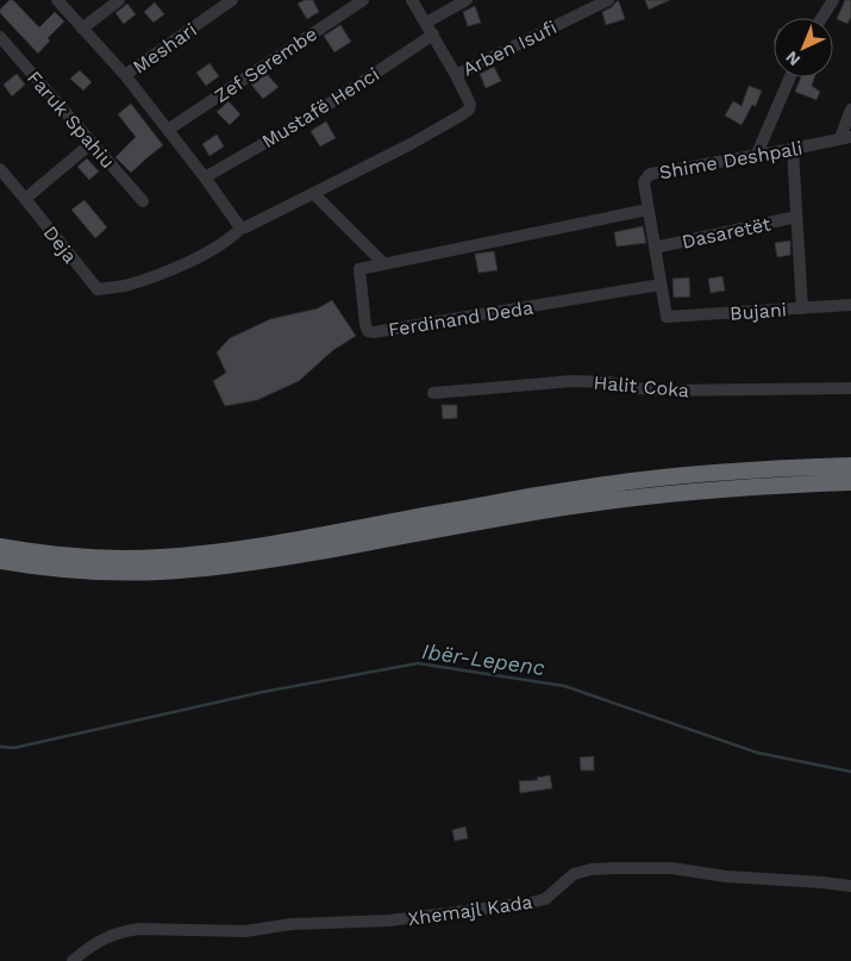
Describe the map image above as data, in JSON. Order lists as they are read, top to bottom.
{
  "streets": {
    "street": [
      "Meshari",
      "Arben Isufi",
      "Zef Serembe",
      "Mustafë Henci",
      "Faruk Spahiu",
      "Shime Deshpali",
      "Dasaretët",
      "Deja",
      "Bujani",
      "Ferdinand Deda",
      "Halit Coka",
      "Xhemajl Kada"
    ]
  },
  "crossings": [
    ["Arben Isufi", "Mustafë Henci"],
    ["Shime Deshpali", "Dasaretët"],
    ["Shime Deshpali", "Bujani"],
    ["Shime Deshpali", "Ferdinand Deda"]
  ],
  "water": ["Ibër-Lepenc"],
  "north": "bottom left"
}
